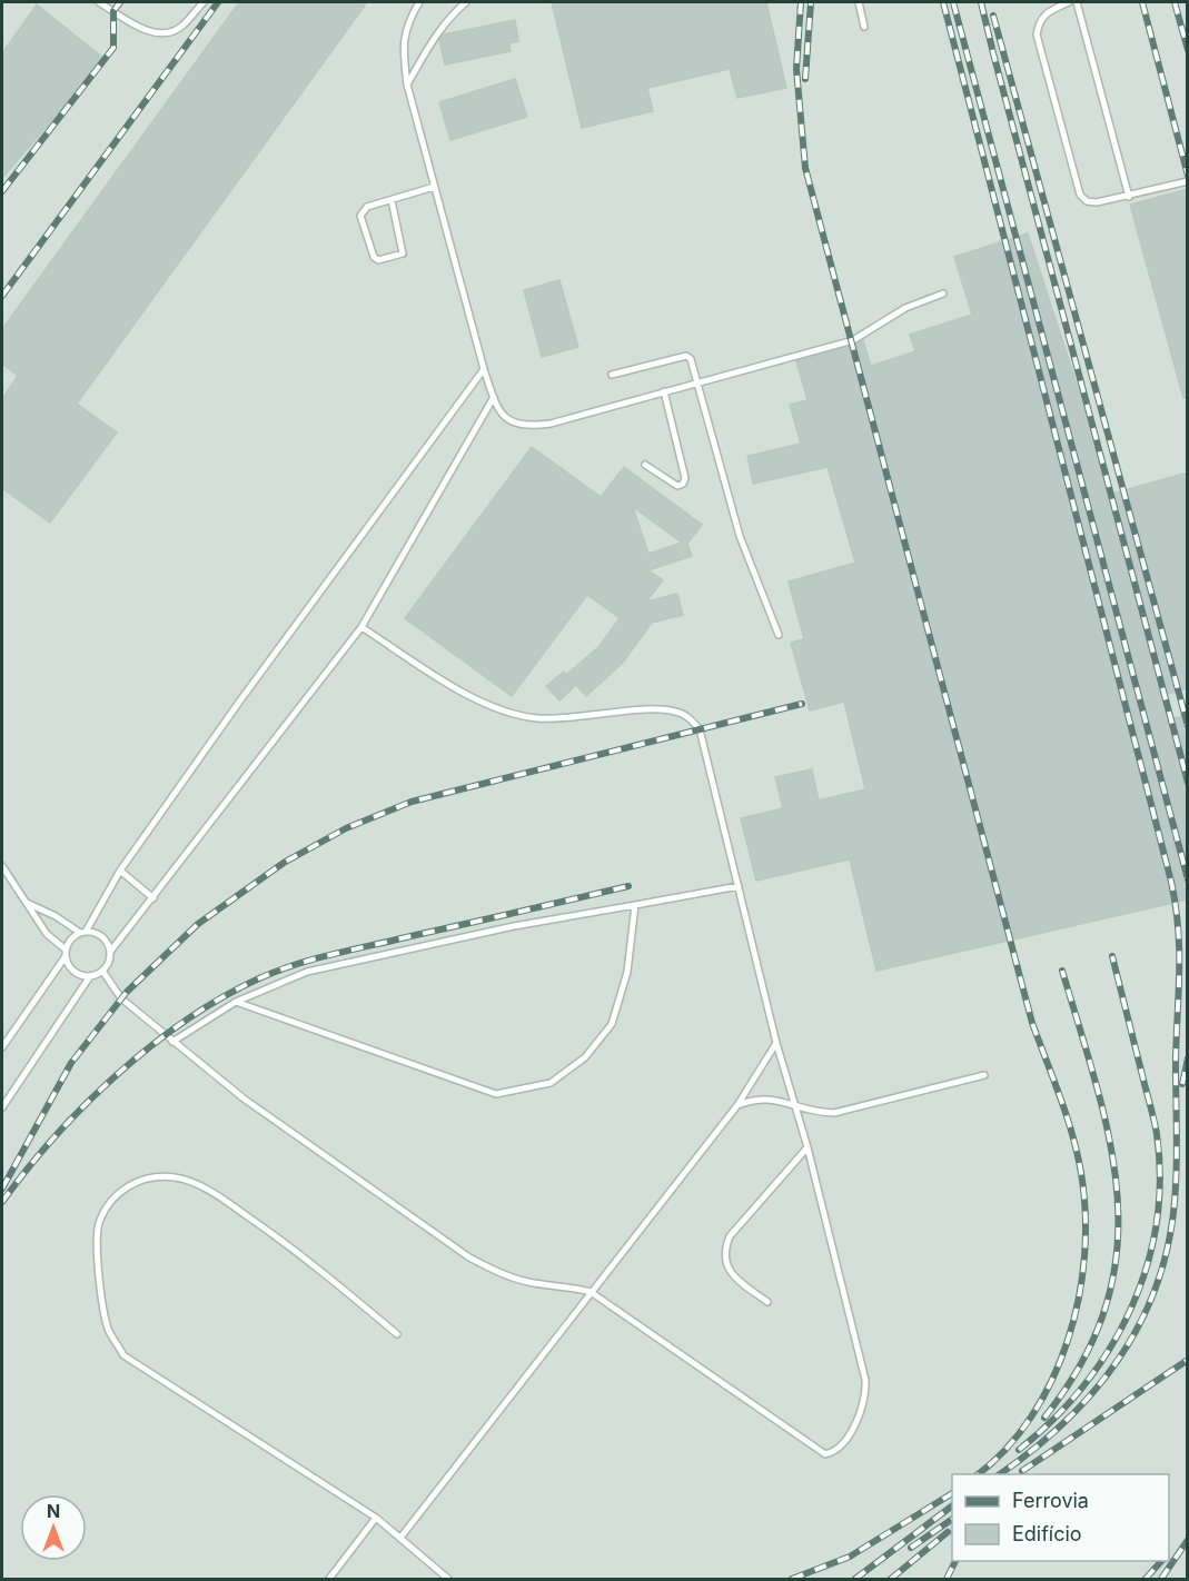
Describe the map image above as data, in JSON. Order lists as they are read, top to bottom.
{
  "legend": ["Ferrovia", "Edifício"],
  "north": "top"
}
